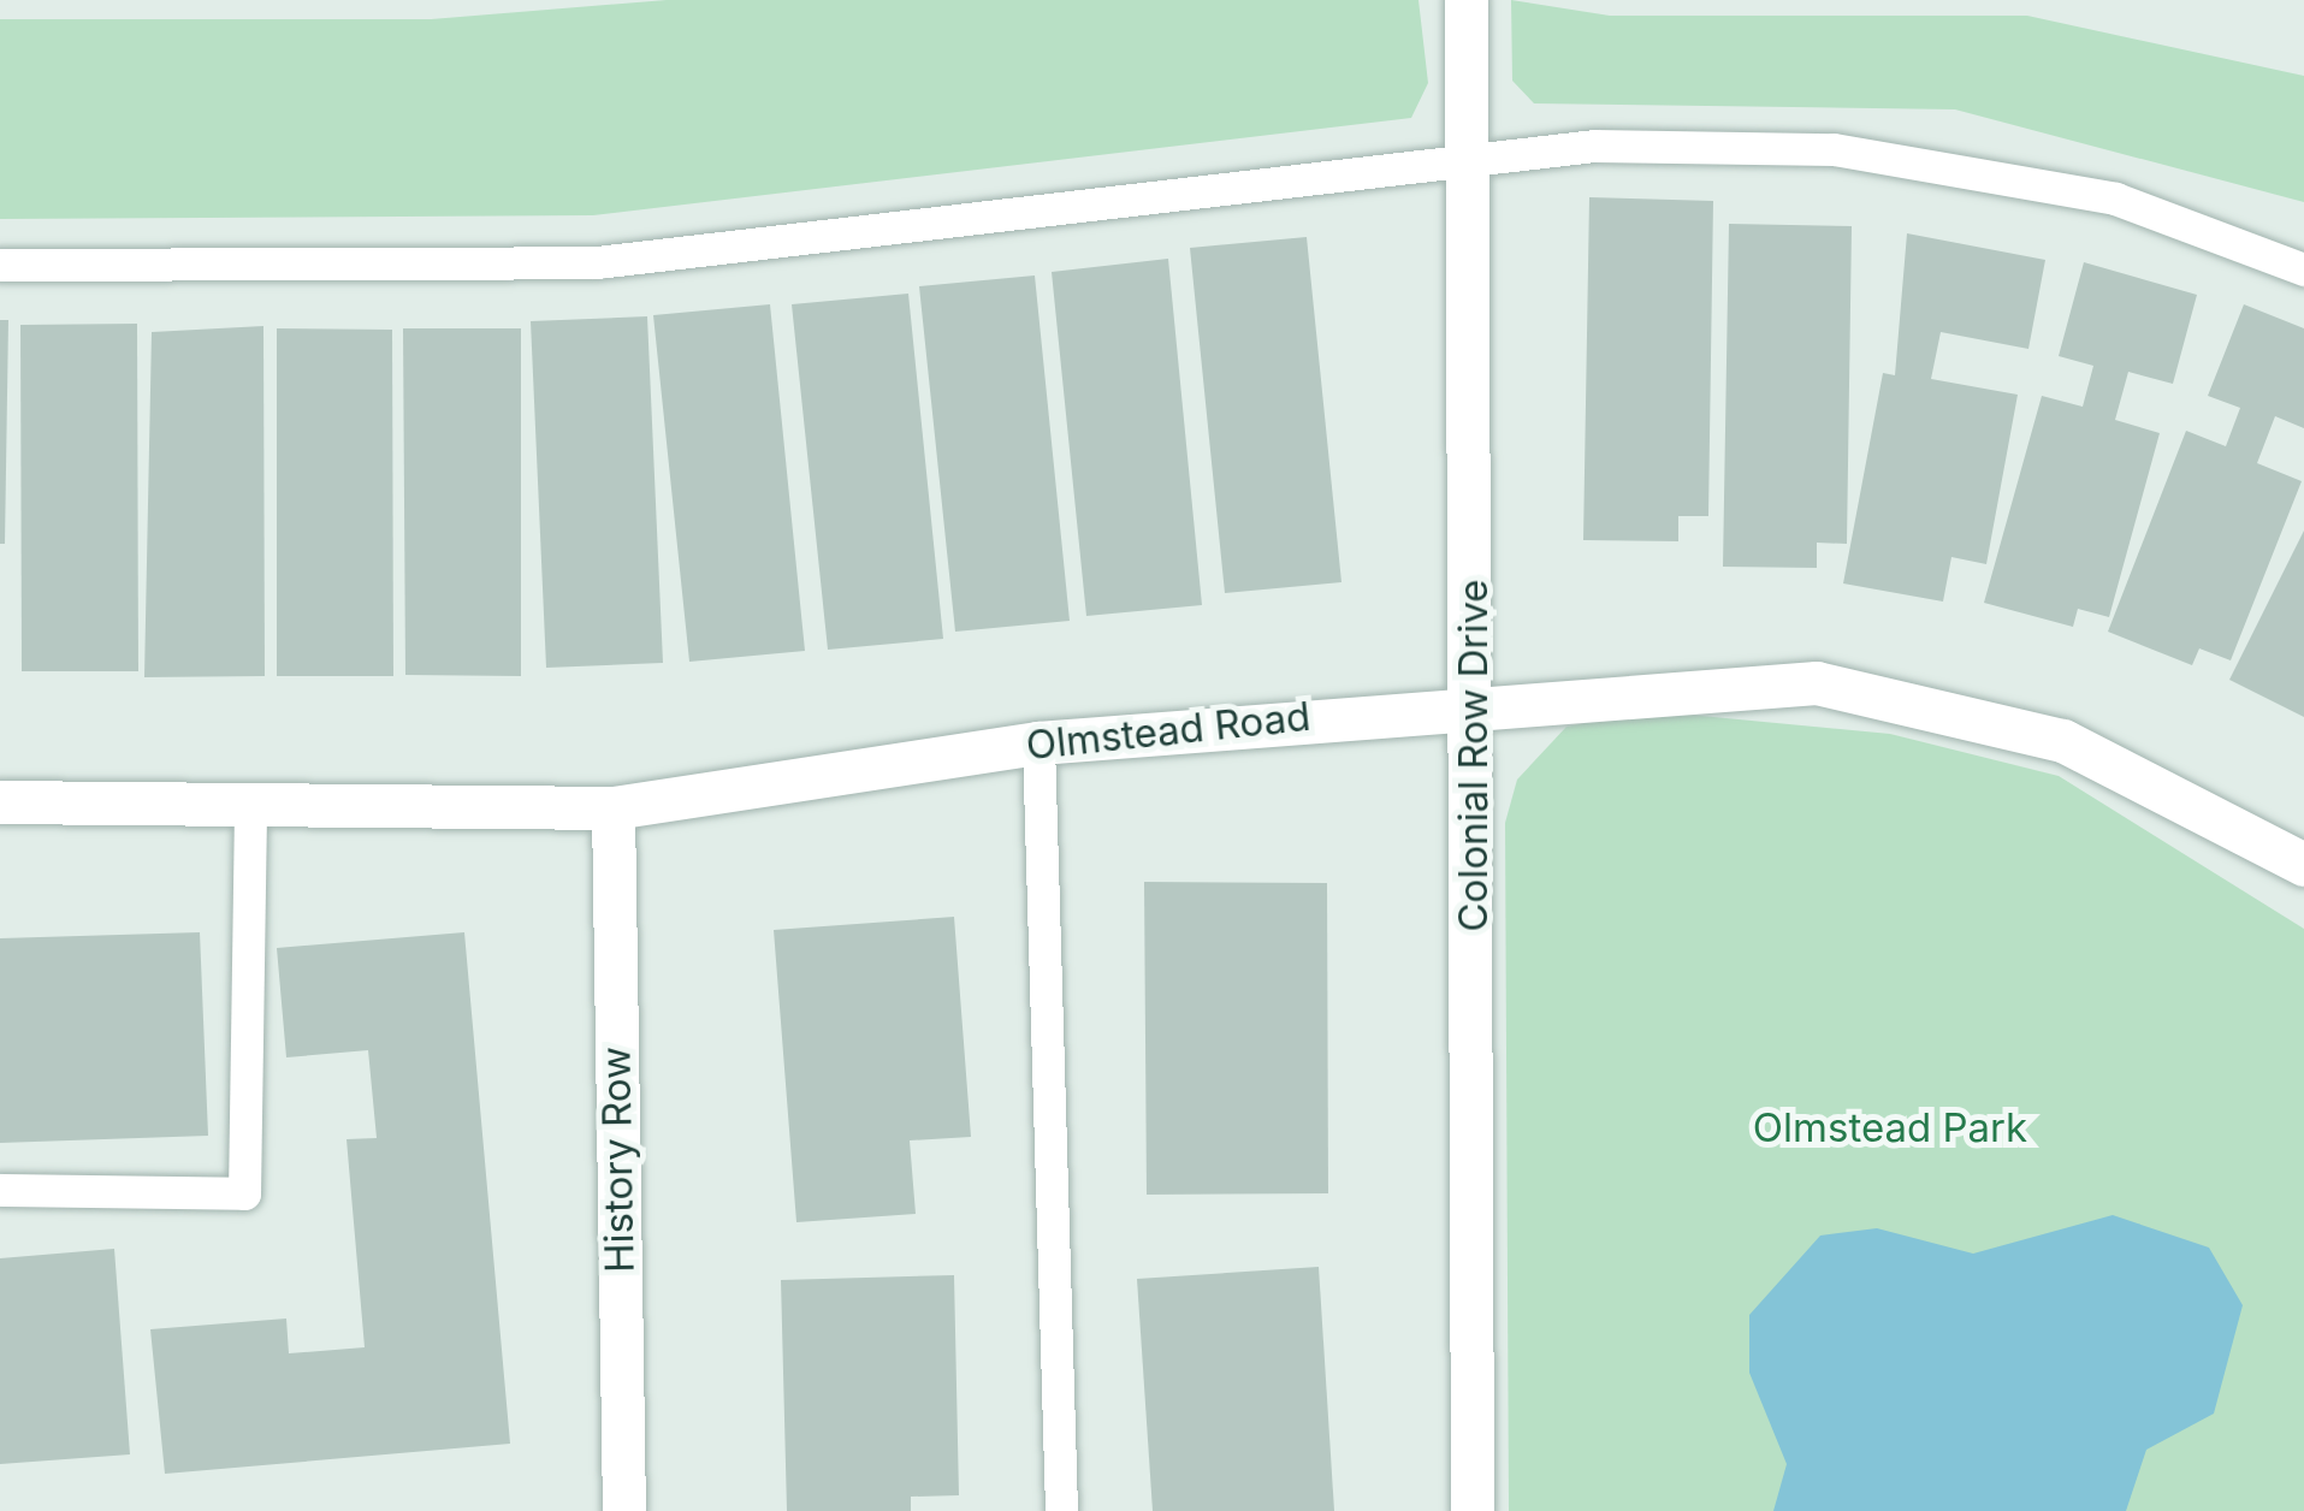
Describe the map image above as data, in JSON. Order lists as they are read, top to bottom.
{
  "streets": {
    "street": ["Olmstead Road", "Colonial Row Drive", "History Row"]
  },
  "crossings": [
    ["Olmstead Road", "Colonial Row Drive"],
    ["Olmstead Road", "History Row"]
  ],
  "parks": ["Olmstead Park"]
}
